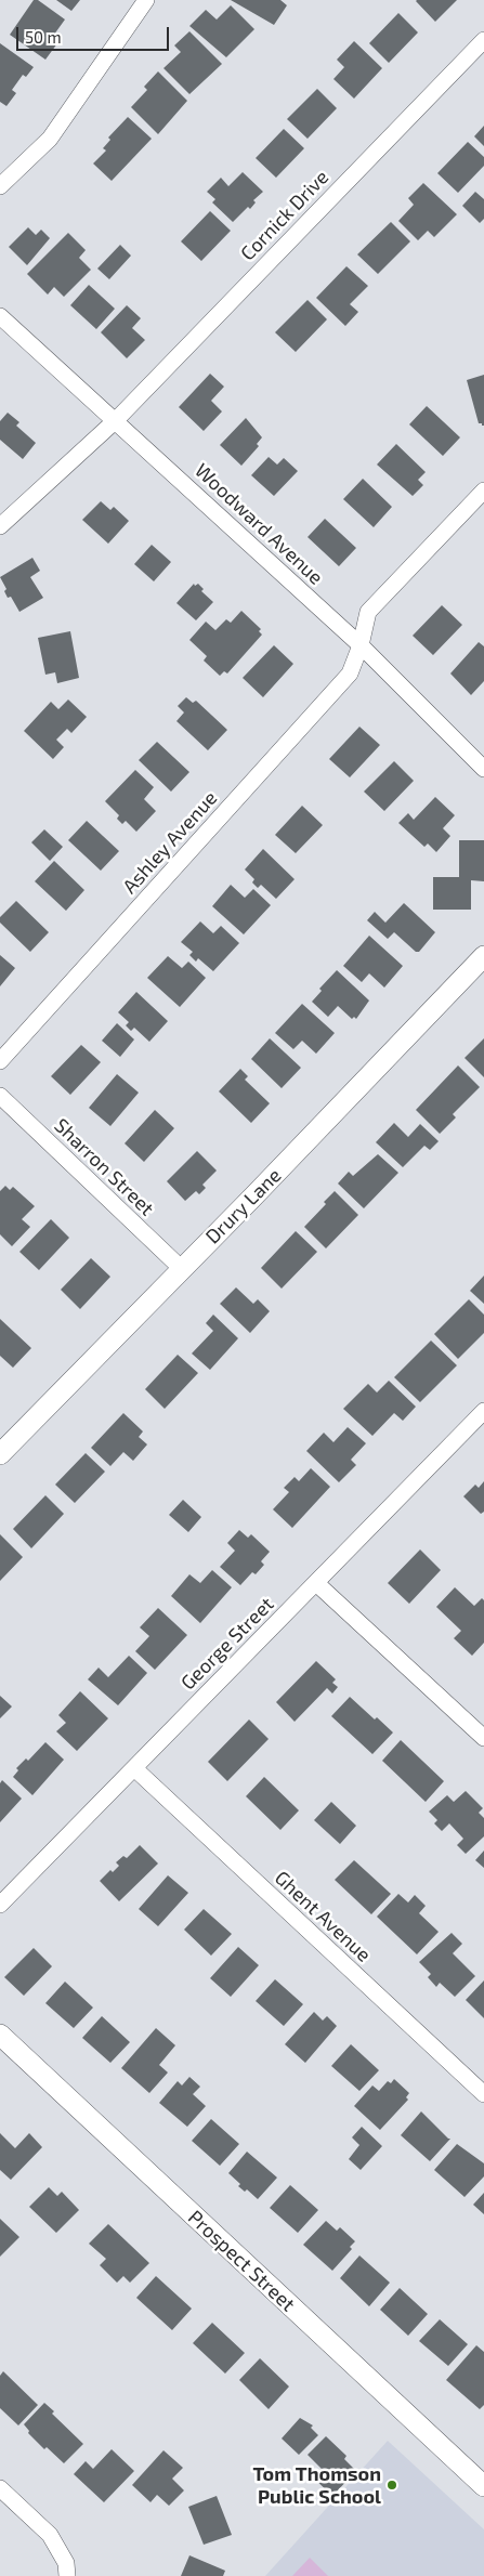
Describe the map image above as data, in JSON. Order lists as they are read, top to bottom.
{
  "streets": {
    "street": [
      "Cornick Drive",
      "Woodward Avenue",
      "Ashley Avenue",
      "Sharron Street",
      "Drury Lane",
      "George Street",
      "Ghent Avenue",
      "Prospect Street"
    ]
  },
  "crossings": [
    ["Cornick Drive", "Woodward Avenue"],
    ["Woodward Avenue", "Ashley Avenue"],
    ["Sharron Street", "Drury Lane"],
    ["George Street", "Ghent Avenue"]
  ],
  "places": ["Tom Thomson Public School"],
  "scale_bar": "50 m"
}
